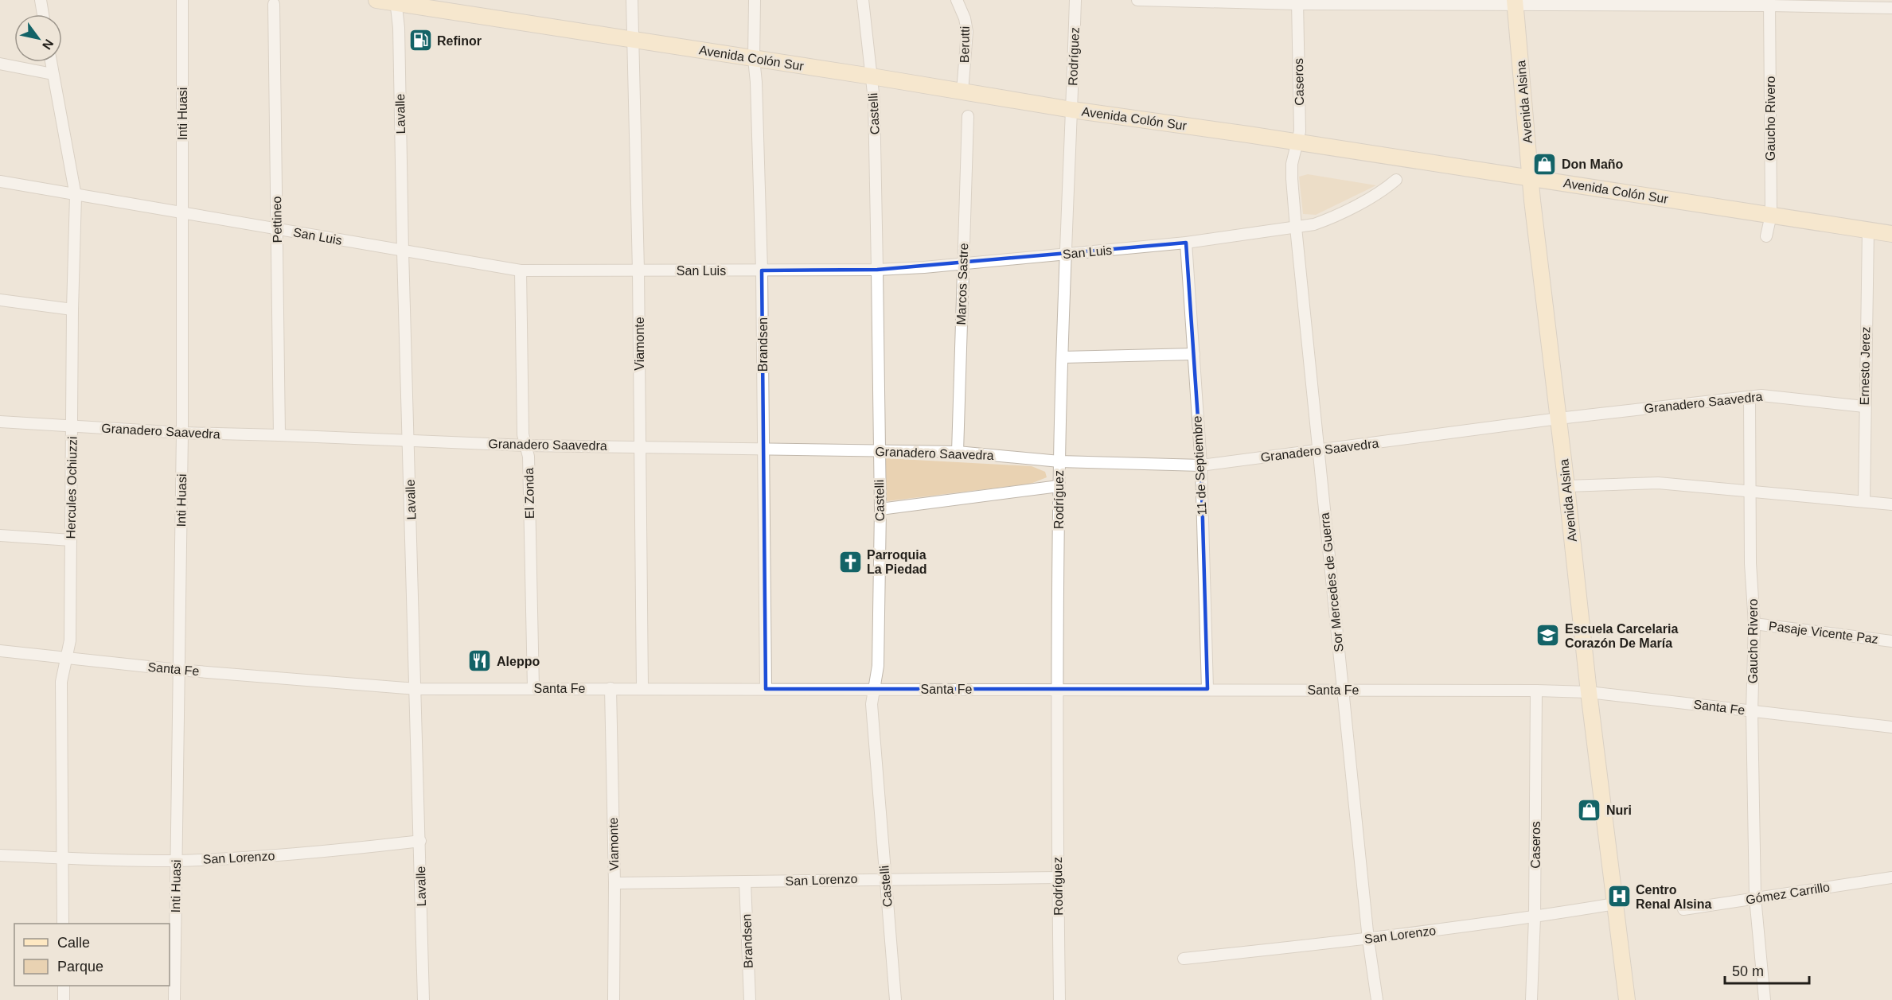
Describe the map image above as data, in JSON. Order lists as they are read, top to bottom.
{
  "streets": {
    "main road": ["Avenida Colón Sur", "Avenida Alsina"],
    "street": [
      "Berutti",
      "Rodríguez",
      "Caseros",
      "Inti Huasi",
      "Lavalle",
      "Castelli",
      "Gaucho Rivero",
      "Pettineo",
      "San Luis",
      "Marcos Sastre",
      "Viamonte",
      "Brandsen",
      "Ernesto Jerez",
      "Granadero Saavedra",
      "11 de Septiembre",
      "Hercules Ochiuzzi",
      "El Zonda",
      "Sor Mercedes de Guerra",
      "Pasaje Vicente Paz",
      "Santa Fe",
      "San Lorenzo",
      "Gómez Carrillo"
    ]
  },
  "crossings": [
    ["Berutti", "Avenida Colón Sur"],
    ["Rodríguez", "Avenida Colón Sur"],
    ["Rodríguez", "San Luis"],
    ["Rodríguez", "Granadero Saavedra"],
    ["Rodríguez", "Santa Fe"],
    ["Rodríguez", "San Lorenzo"],
    ["Avenida Colón Sur", "Caseros"],
    ["Avenida Colón Sur", "Avenida Alsina"],
    ["Avenida Colón Sur", "Lavalle"],
    ["Avenida Colón Sur", "Castelli"],
    ["Avenida Colón Sur", "Gaucho Rivero"],
    ["Avenida Colón Sur", "Viamonte"],
    ["Avenida Colón Sur", "Brandsen"],
    ["Avenida Colón Sur", "Ernesto Jerez"],
    ["Caseros", "Sor Mercedes de Guerra"],
    ["Caseros", "Santa Fe"],
    ["Caseros", "San Lorenzo"],
    ["Avenida Alsina", "Granadero Saavedra"],
    ["Avenida Alsina", "Santa Fe"],
    ["Avenida Alsina", "San Lorenzo"],
    ["Inti Huasi", "San Luis"],
    ["Inti Huasi", "Granadero Saavedra"],
    ["Inti Huasi", "Santa Fe"],
    ["Inti Huasi", "San Lorenzo"],
    ["Lavalle", "San Luis"],
    ["Lavalle", "Granadero Saavedra"],
    ["Lavalle", "Santa Fe"],
    ["Lavalle", "San Lorenzo"],
    ["Castelli", "San Luis"],
    ["Castelli", "Granadero Saavedra"],
    ["Castelli", "Santa Fe"],
    ["Castelli", "San Lorenzo"],
    ["Gaucho Rivero", "Granadero Saavedra"],
    ["Gaucho Rivero", "Pasaje Vicente Paz"],
    ["Gaucho Rivero", "Santa Fe"],
    ["Gaucho Rivero", "Gómez Carrillo"],
    ["Pettineo", "San Luis"],
    ["Pettineo", "Granadero Saavedra"],
    ["San Luis", "Marcos Sastre"],
    ["San Luis", "Viamonte"],
    ["San Luis", "Brandsen"],
    ["San Luis", "11 de Septiembre"],
    ["San Luis", "Hercules Ochiuzzi"],
    ["San Luis", "El Zonda"],
    ["San Luis", "Sor Mercedes de Guerra"],
    ["Marcos Sastre", "Granadero Saavedra"],
    ["Viamonte", "Granadero Saavedra"],
    ["Viamonte", "Santa Fe"],
    ["Viamonte", "San Lorenzo"],
    ["Brandsen", "Granadero Saavedra"],
    ["Brandsen", "Santa Fe"],
    ["Brandsen", "San Lorenzo"],
    ["Ernesto Jerez", "Granadero Saavedra"],
    ["Granadero Saavedra", "11 de Septiembre"],
    ["Granadero Saavedra", "Hercules Ochiuzzi"],
    ["Granadero Saavedra", "El Zonda"],
    ["Granadero Saavedra", "Sor Mercedes de Guerra"],
    ["11 de Septiembre", "Santa Fe"],
    ["Hercules Ochiuzzi", "Santa Fe"],
    ["Hercules Ochiuzzi", "San Lorenzo"],
    ["El Zonda", "Santa Fe"],
    ["Sor Mercedes de Guerra", "Santa Fe"],
    ["Sor Mercedes de Guerra", "San Lorenzo"]
  ],
  "places": {
    "fuel station": ["Refinor"],
    "shop": ["Don Maño", "Nuri"],
    "church": ["Parroquia La Piedad"],
    "school or university": ["Escuela Carcelaria Corazón De María"],
    "restaurant": ["Aleppo"],
    "hospital": ["Centro Renal Alsina"]
  },
  "legend": ["Calle", "Parque"],
  "scale_bar": "50 m",
  "north": "bottom right"
}
